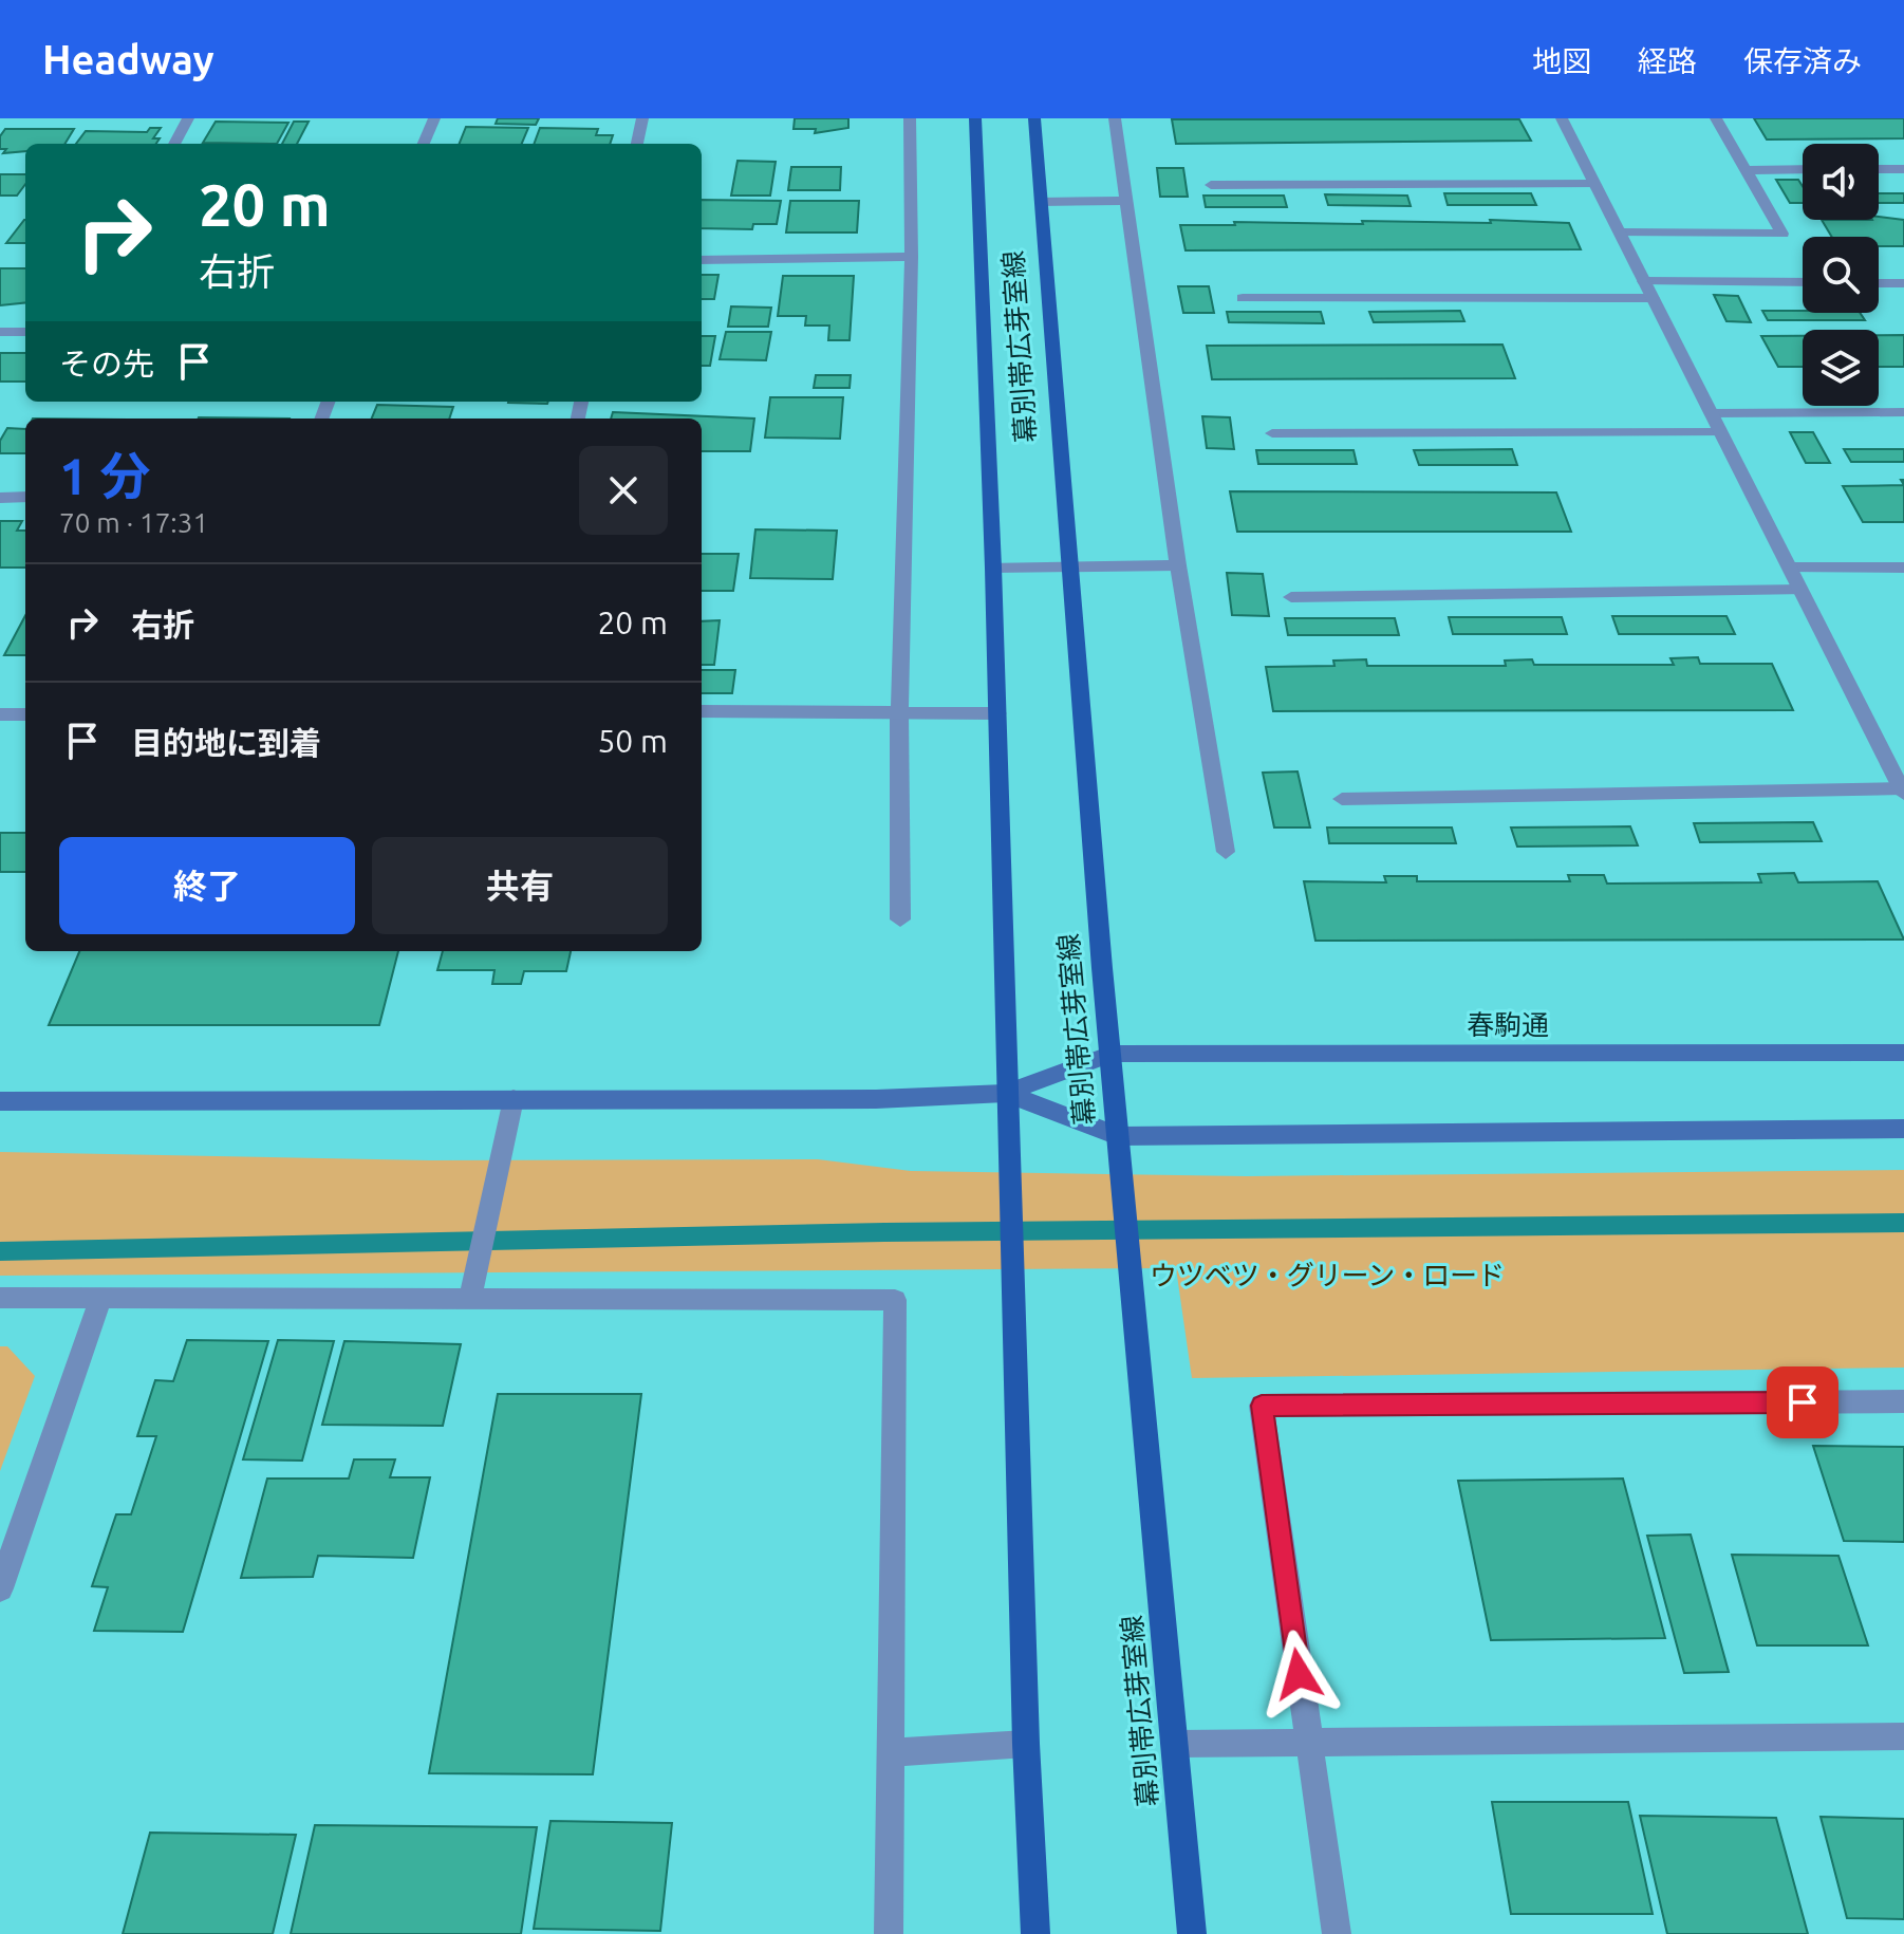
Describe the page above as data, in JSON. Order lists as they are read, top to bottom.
{
  "streets": {
    "main road": ["幕別帯広芽室線"],
    "street": ["春駒通"]
  },
  "crossings": [
    ["幕別帯広芽室線", "春駒通"]
  ],
  "parks": ["ウツベツ・グリーン・ロード"],
  "page": {
    "header": "Headway",
    "nav": ["地図", "経路", "保存済み"],
    "turn": ["20 m", "右折"],
    "then": "その先",
    "heading": ["1 分", "70 m · 17:31"],
    "list": [
      {
        "name": "右折",
        "value": "20 m"
      },
      {
        "name": "目的地に到着",
        "value": "50 m"
      }
    ],
    "buttons": ["終了", "共有"]
  }
}
